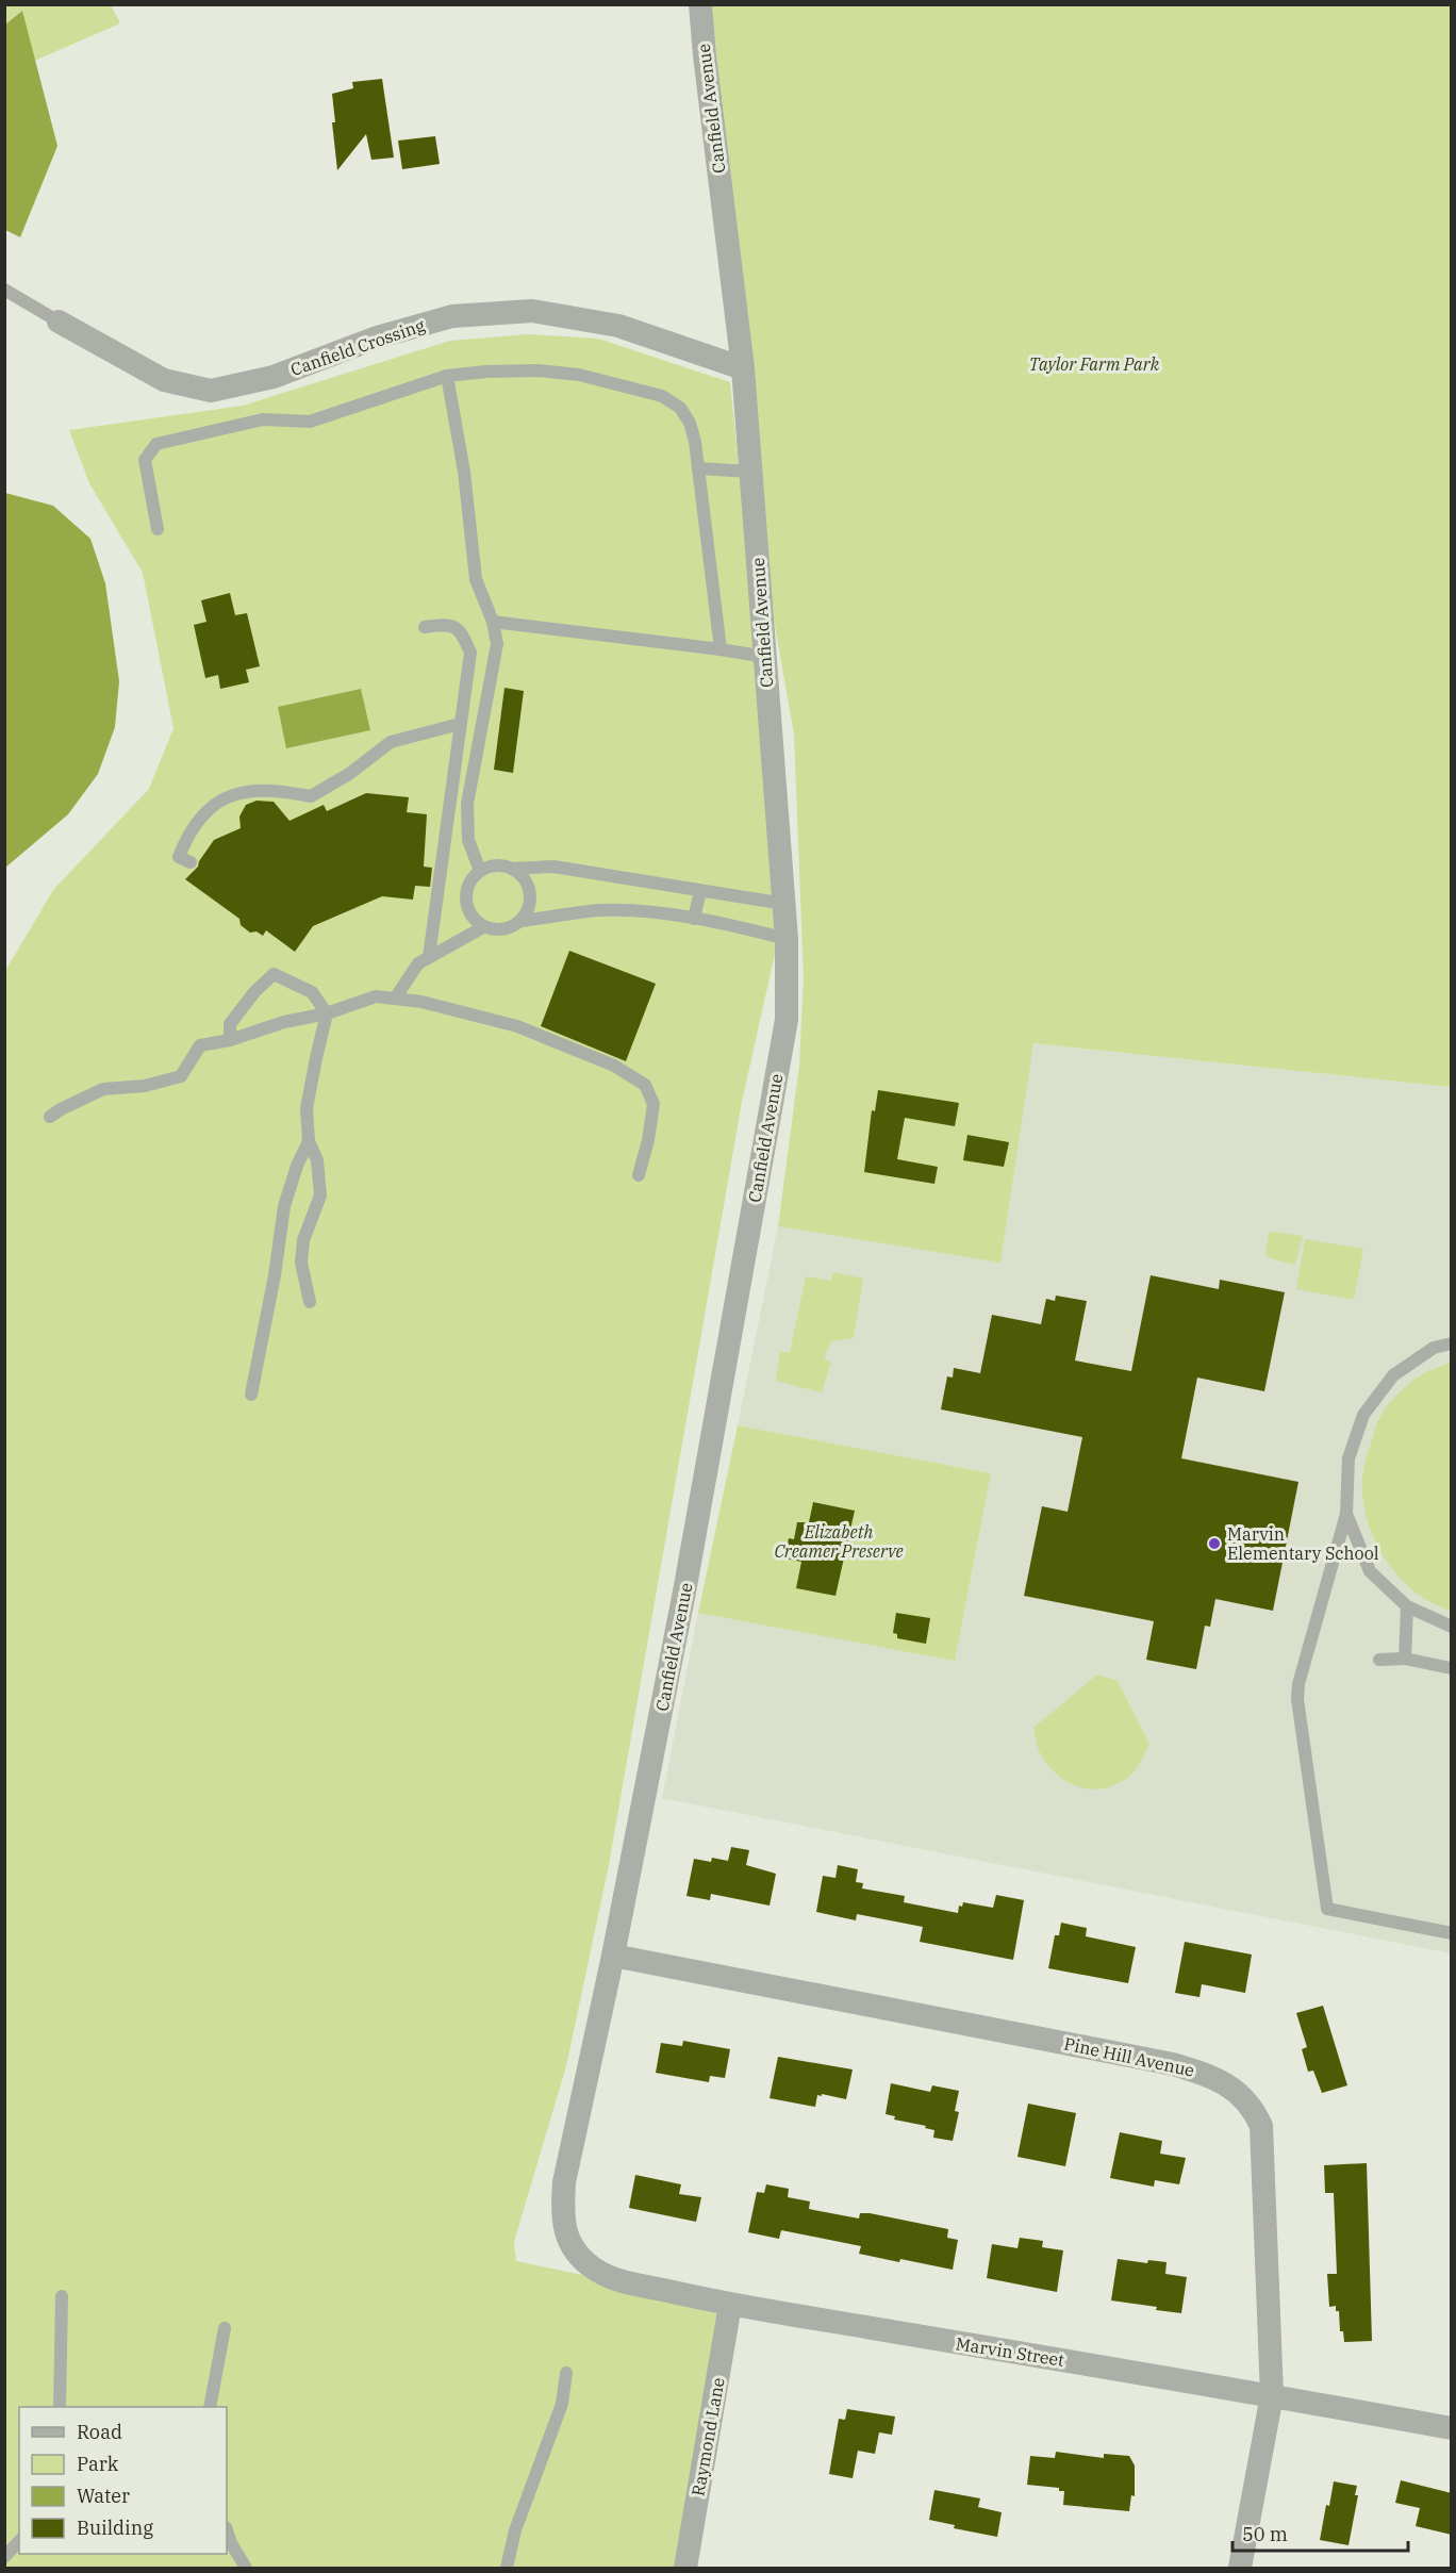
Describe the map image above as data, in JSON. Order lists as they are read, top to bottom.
{
  "streets": {
    "street": [
      "Canfield Avenue",
      "Canfield Crossing",
      "Pine Hill Avenue",
      "Marvin Street",
      "Raymond Lane"
    ]
  },
  "crossings": [
    ["Canfield Avenue", "Canfield Crossing"],
    ["Canfield Avenue", "Pine Hill Avenue"],
    ["Canfield Avenue", "Marvin Street"],
    ["Pine Hill Avenue", "Marvin Street"],
    ["Marvin Street", "Raymond Lane"]
  ],
  "parks": ["Taylor Farm Park", "Elizabeth Creamer Preserve"],
  "places": ["Marvin Elementary School"],
  "legend": [
    "Road",
    "Park",
    "Water",
    "Building"
  ],
  "scale_bar": "50 m"
}
